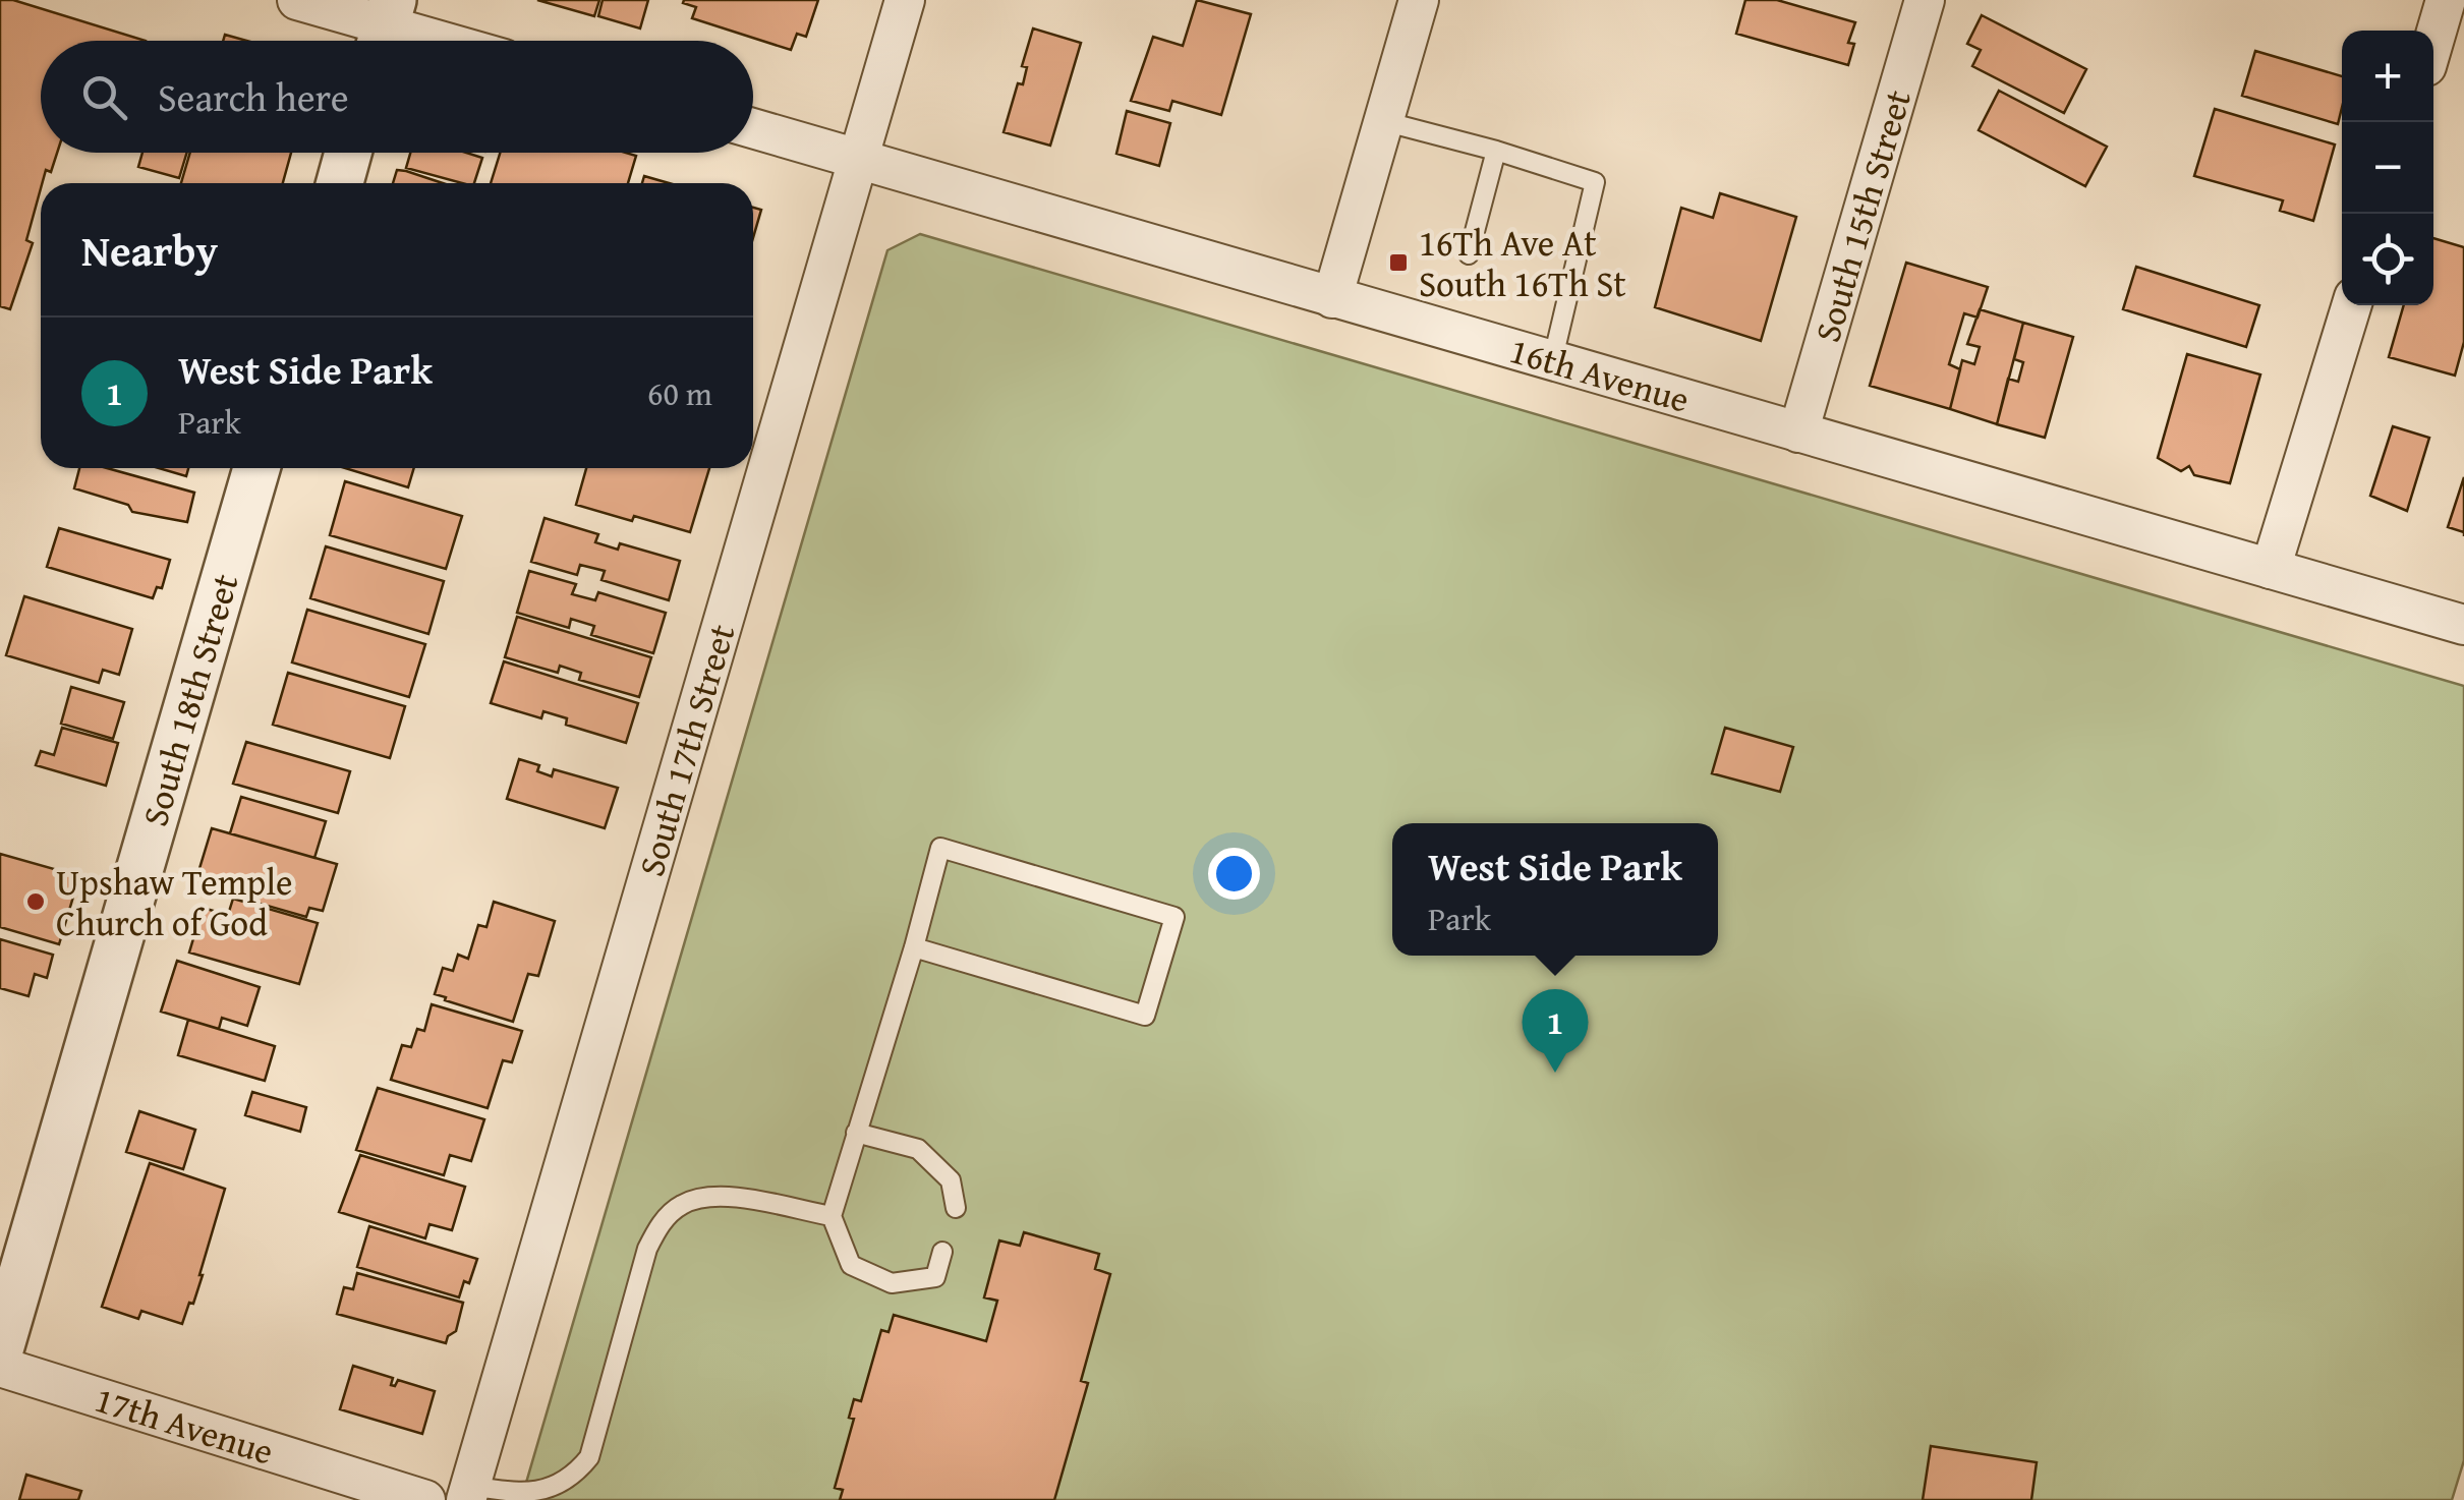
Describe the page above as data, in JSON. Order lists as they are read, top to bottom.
{
  "streets": {
    "street": [
      "South 15th Street",
      "16th Avenue",
      "South 18th Street",
      "South 17th Street",
      "17th Avenue"
    ]
  },
  "crossings": [
    ["South 15th Street", "16th Avenue"],
    ["16th Avenue", "South 17th Street"]
  ],
  "places": {
    "transit": ["16Th Ave At South 16Th St"],
    "other": ["Upshaw Temple Church of God"]
  },
  "page": {
    "map_buttons": ["+", "−"],
    "search": "Search here",
    "heading": "Nearby",
    "list": [
      {
        "mark": "1",
        "name": "West Side Park",
        "note": "Park",
        "value": "60 m"
      }
    ],
    "popup": ["West Side Park", "Park"],
    "pins": "1"
  }
}
